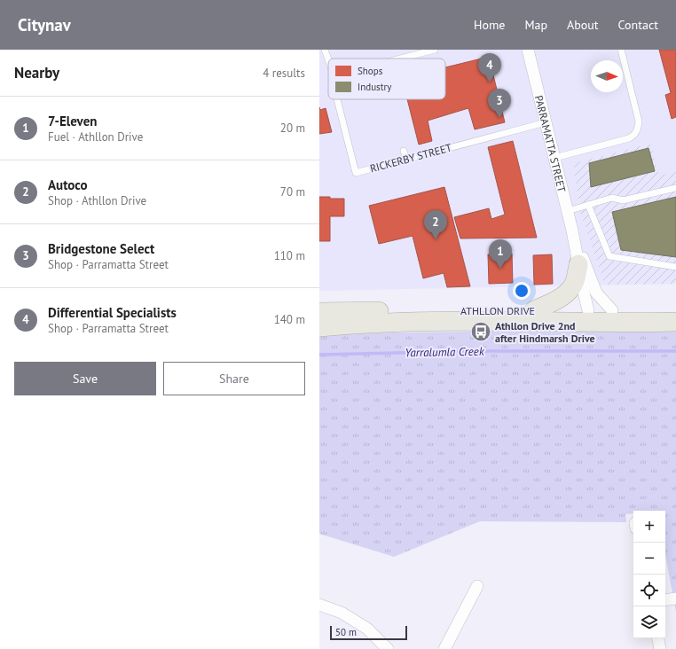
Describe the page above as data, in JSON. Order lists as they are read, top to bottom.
{
  "streets": {
    "main road": ["ATHLLON DRIVE"],
    "street": ["PARRAMATTA STREET"],
    "lane": ["RICKERBY STREET"]
  },
  "crossings": [
    ["PARRAMATTA STREET", "RICKERBY STREET"],
    ["PARRAMATTA STREET", "ATHLLON DRIVE"]
  ],
  "water": ["Yarralumla Creek"],
  "places": {
    "bus stop": ["Athllon Drive 2nd after Hindmarsh Drive"]
  },
  "legend": ["Shops", "Industry"],
  "scale_bar": "50 m",
  "north": "right",
  "page": {
    "header": "Citynav",
    "nav": [
      "Home",
      "Map",
      "About",
      "Contact"
    ],
    "heading": ["Nearby", "4 results"],
    "pins": [
      "4",
      "3",
      "2",
      "1"
    ],
    "list": [
      {
        "mark": "1",
        "name": "7-Eleven",
        "note": "Fuel · Athllon Drive",
        "value": "20 m"
      },
      {
        "mark": "2",
        "name": "Autoco",
        "note": "Shop · Athllon Drive",
        "value": "70 m"
      },
      {
        "mark": "3",
        "name": "Bridgestone Select",
        "note": "Shop · Parramatta Street",
        "value": "110 m"
      },
      {
        "mark": "4",
        "name": "Differential Specialists",
        "note": "Shop · Parramatta Street",
        "value": "140 m"
      }
    ],
    "buttons": ["Save", "Share"],
    "map_buttons": ["+", "−"],
    "scale": "50 m"
  }
}
